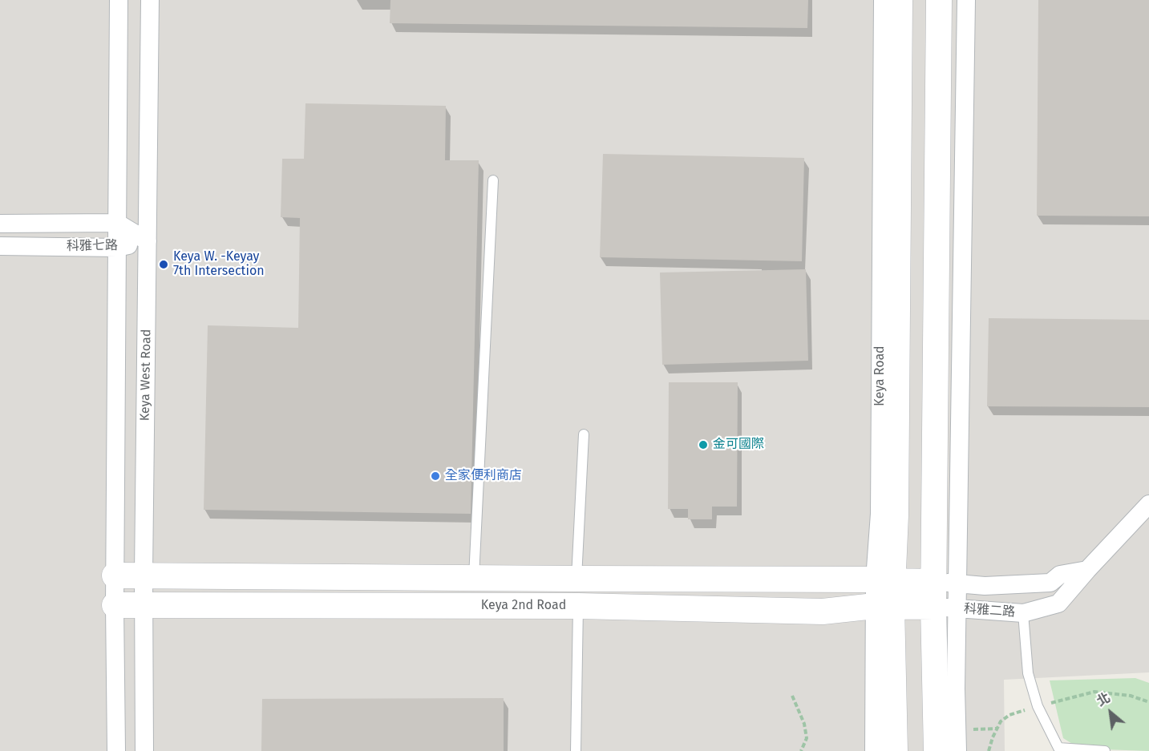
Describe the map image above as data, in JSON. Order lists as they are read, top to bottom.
{
  "streets": {
    "street": [
      "科雅七路",
      "Keya West Road",
      "Keya Road",
      "Keya 2nd Road",
      "科雅二路"
    ]
  },
  "crossings": [
    ["科雅七路", "Keya West Road"],
    ["Keya West Road", "Keya 2nd Road"],
    ["Keya Road", "Keya 2nd Road"],
    ["Keya 2nd Road", "科雅二路"]
  ],
  "places": ["Keya W. -Keyay 7th Intersection", "金可國際", "全家便利商店"],
  "north": "top left"
}
